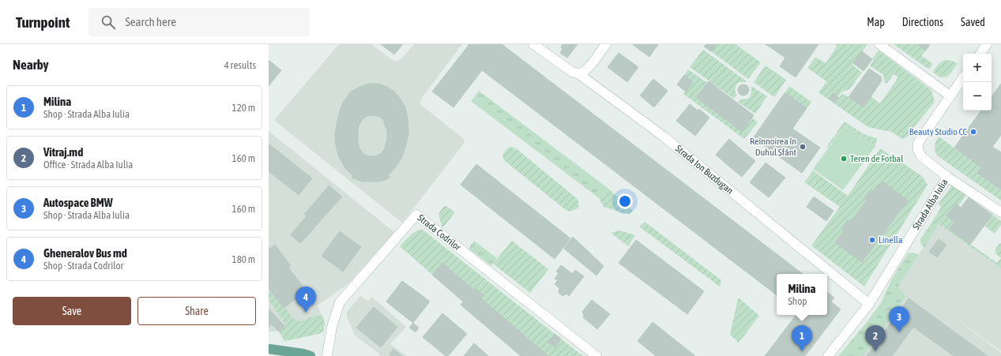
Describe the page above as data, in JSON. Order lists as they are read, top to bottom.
{
  "streets": {
    "street": ["Strada Ion Buzdugan", "Strada Alba Iulia", "Strada Codrilor"]
  },
  "crossings": [
    ["Strada Ion Buzdugan", "Strada Alba Iulia"]
  ],
  "places": [
    "Beauty Studio CC",
    "Reînnoirea în Duhul Sfânt",
    "Teren de Fotbal",
    "Linella"
  ],
  "page": {
    "header": "Turnpoint",
    "search": "Search here",
    "nav": ["Map", "Directions", "Saved"],
    "heading": ["Nearby", "4 results"],
    "map_buttons": ["+", "−"],
    "list": [
      {
        "mark": "1",
        "name": "Milina",
        "note": "Shop · Strada Alba Iulia",
        "value": "120 m"
      },
      {
        "mark": "2",
        "name": "Vitraj.md",
        "note": "Office · Strada Alba Iulia",
        "value": "160 m"
      },
      {
        "mark": "3",
        "name": "Autospace BMW",
        "note": "Shop · Strada Alba Iulia",
        "value": "160 m"
      },
      {
        "mark": "4",
        "name": "Gheneralov Bus md",
        "note": "Shop · Strada Codrilor",
        "value": "180 m"
      }
    ],
    "popup": ["Milina", "Shop"],
    "pins": [
      "4",
      "3",
      "1",
      "2"
    ],
    "buttons": ["Save", "Share"]
  }
}
